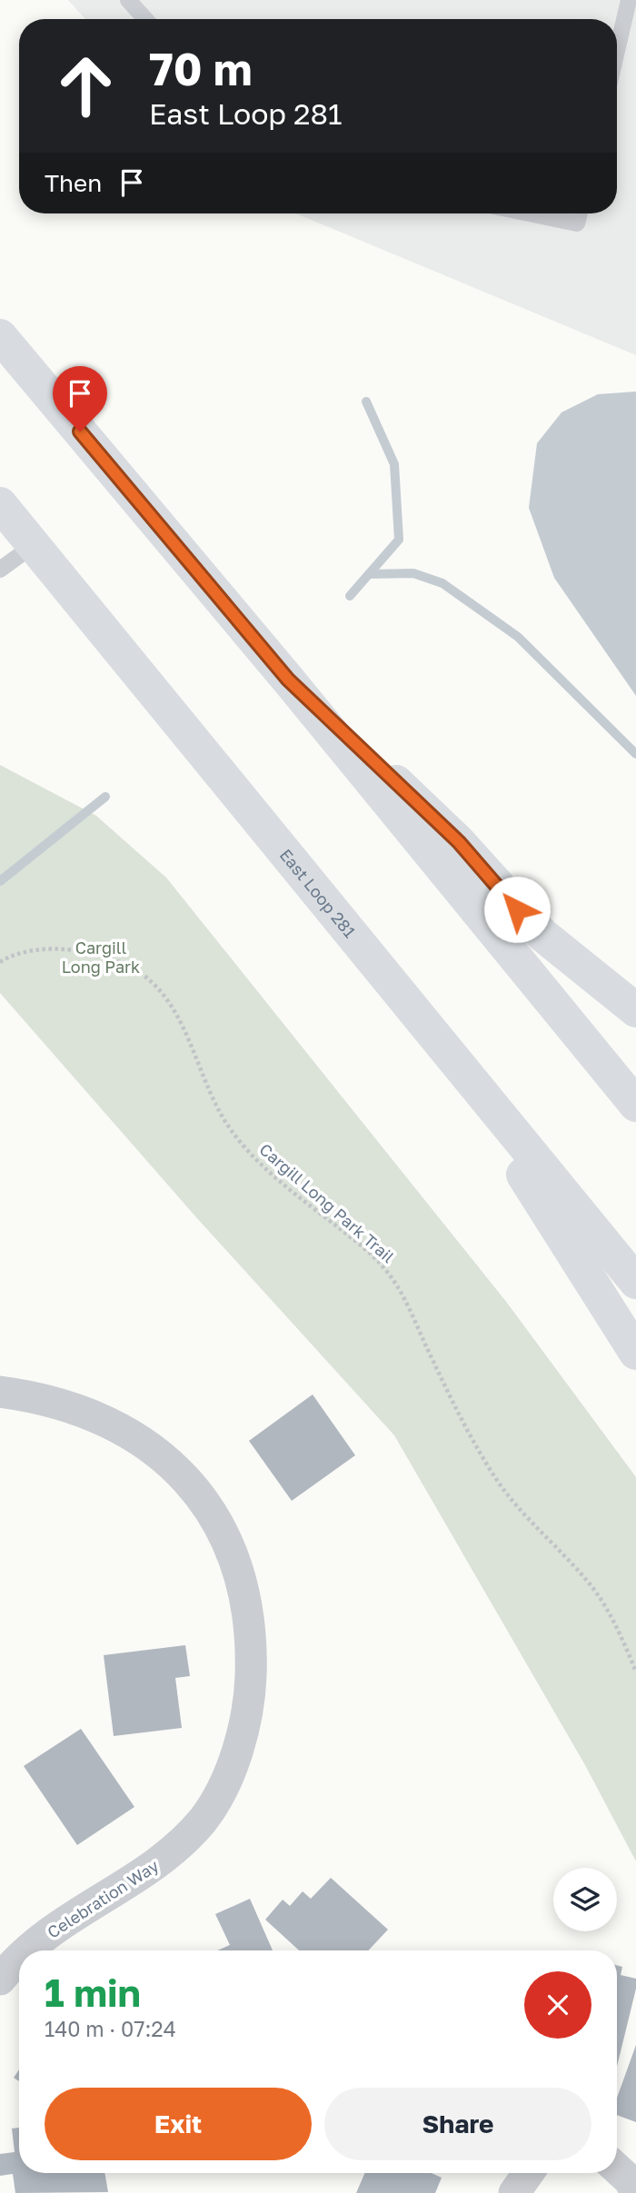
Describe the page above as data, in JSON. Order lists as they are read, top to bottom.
{
  "streets": {
    "highway": ["East Loop 281"],
    "street": ["Celebration Way"],
    "path": ["Cargill Long Park Trail"]
  },
  "parks": ["Cargill Long Park"],
  "page": {
    "turn": ["70 m", "East Loop 281"],
    "then": "Then",
    "heading": ["1 min", "140 m · 07:24"],
    "buttons": ["Exit", "Share"]
  }
}
